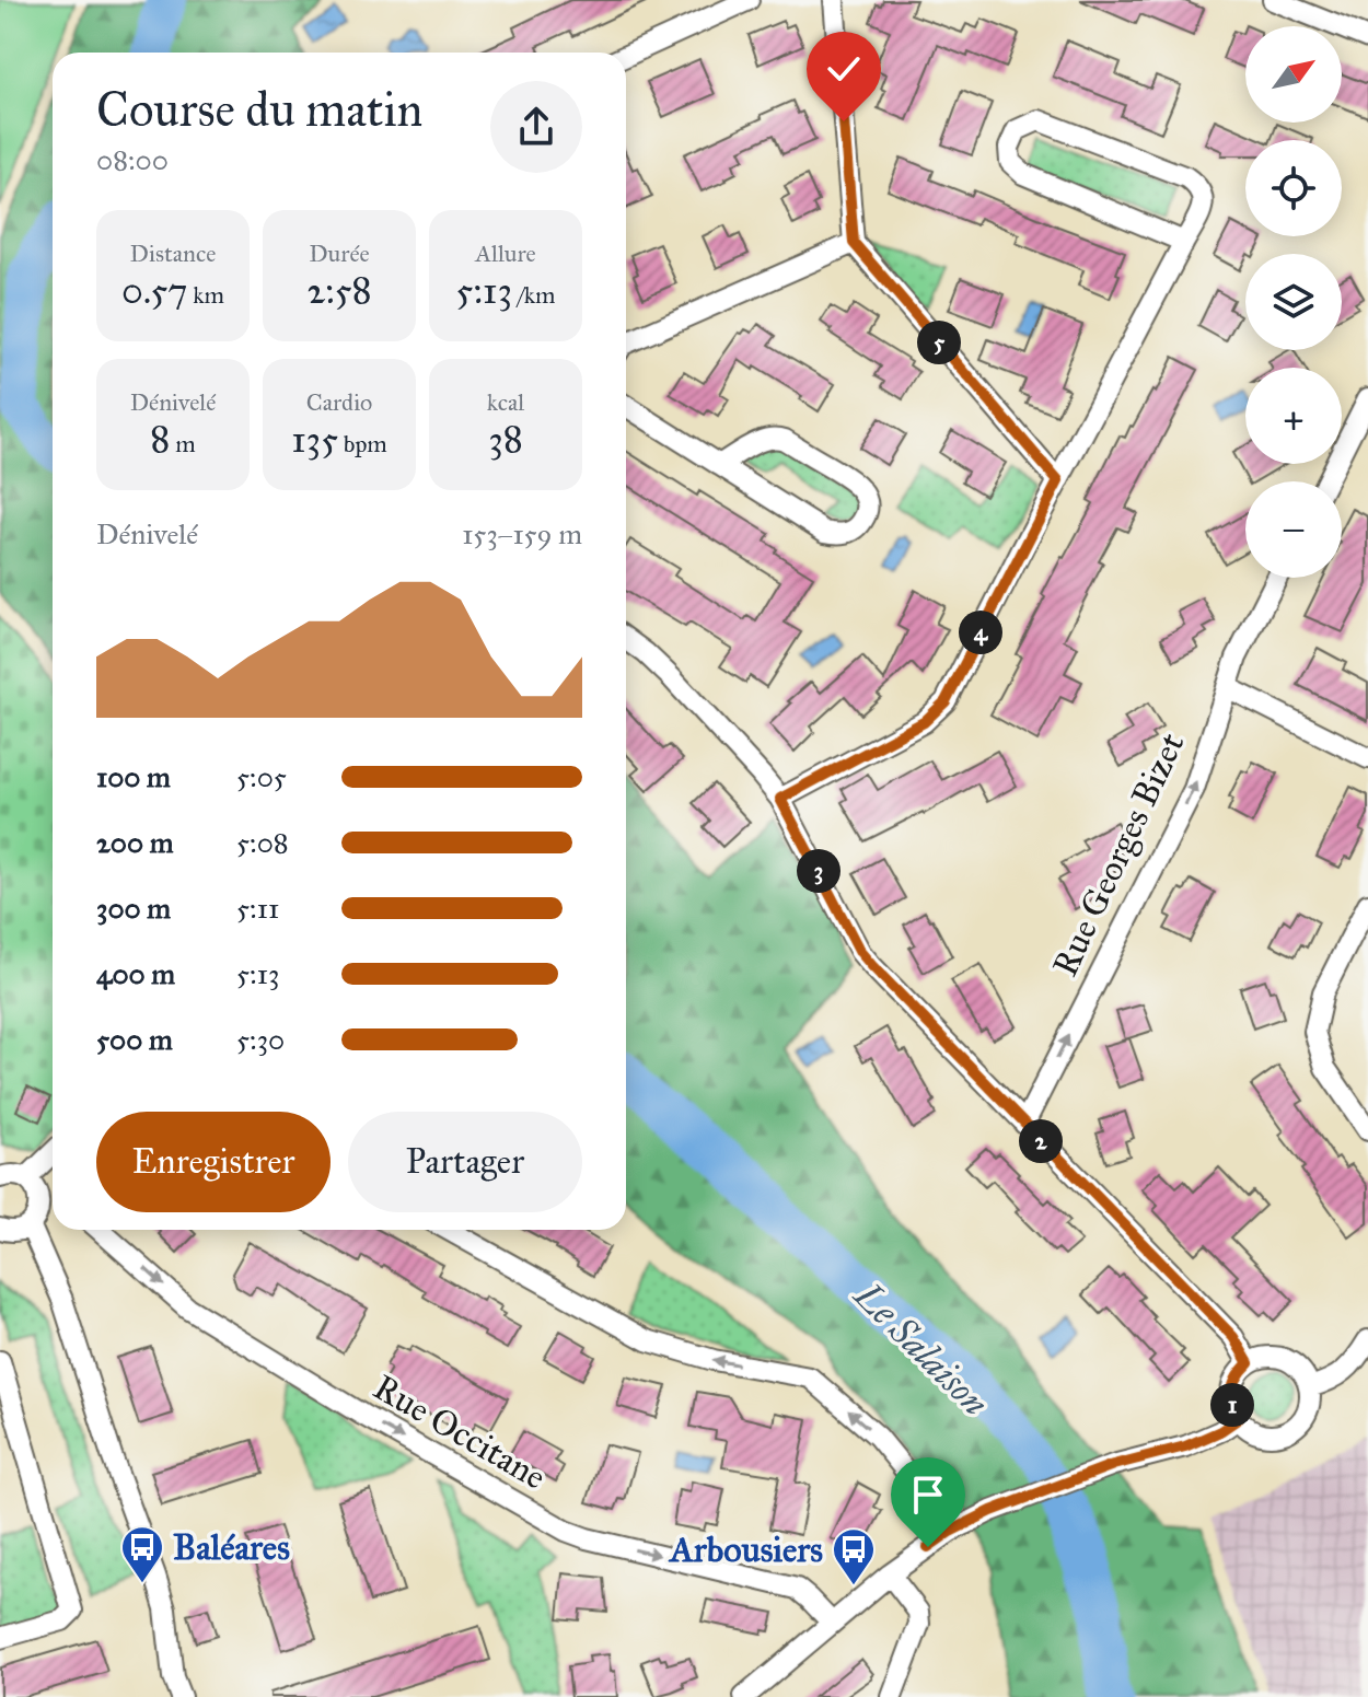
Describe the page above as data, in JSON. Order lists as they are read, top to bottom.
{
  "streets": {
    "street": ["Rue Georges Bizet", "Rue Occitane"]
  },
  "one_way": ["Rue Georges Bizet", "Rue Occitane"],
  "water": ["Le Salaison"],
  "places": {
    "bus stop": ["Baléares", "Arbousiers"]
  },
  "north": "top right",
  "page": {
    "map_buttons": ["+", "−"],
    "heading": ["Course du matin", "08:00"],
    "stats": [
      ["Distance", "0.57 km"],
      ["Durée", "2:58"],
      ["Allure", "5:13 /km"],
      ["Dénivelé", "8 m"],
      ["Cardio", "135 bpm"],
      ["kcal", "38"]
    ],
    "pins": [
      "5",
      "4",
      "3",
      "2",
      "1"
    ],
    "chart": ["Dénivelé", "153–159 m"],
    "list": [
      {
        "name": "100 m",
        "note": "5:05"
      },
      {
        "name": "200 m",
        "note": "5:08"
      },
      {
        "name": "300 m",
        "note": "5:11"
      },
      {
        "name": "400 m",
        "note": "5:13"
      },
      {
        "name": "500 m",
        "note": "5:30"
      }
    ],
    "buttons": ["Enregistrer", "Partager"]
  }
}
